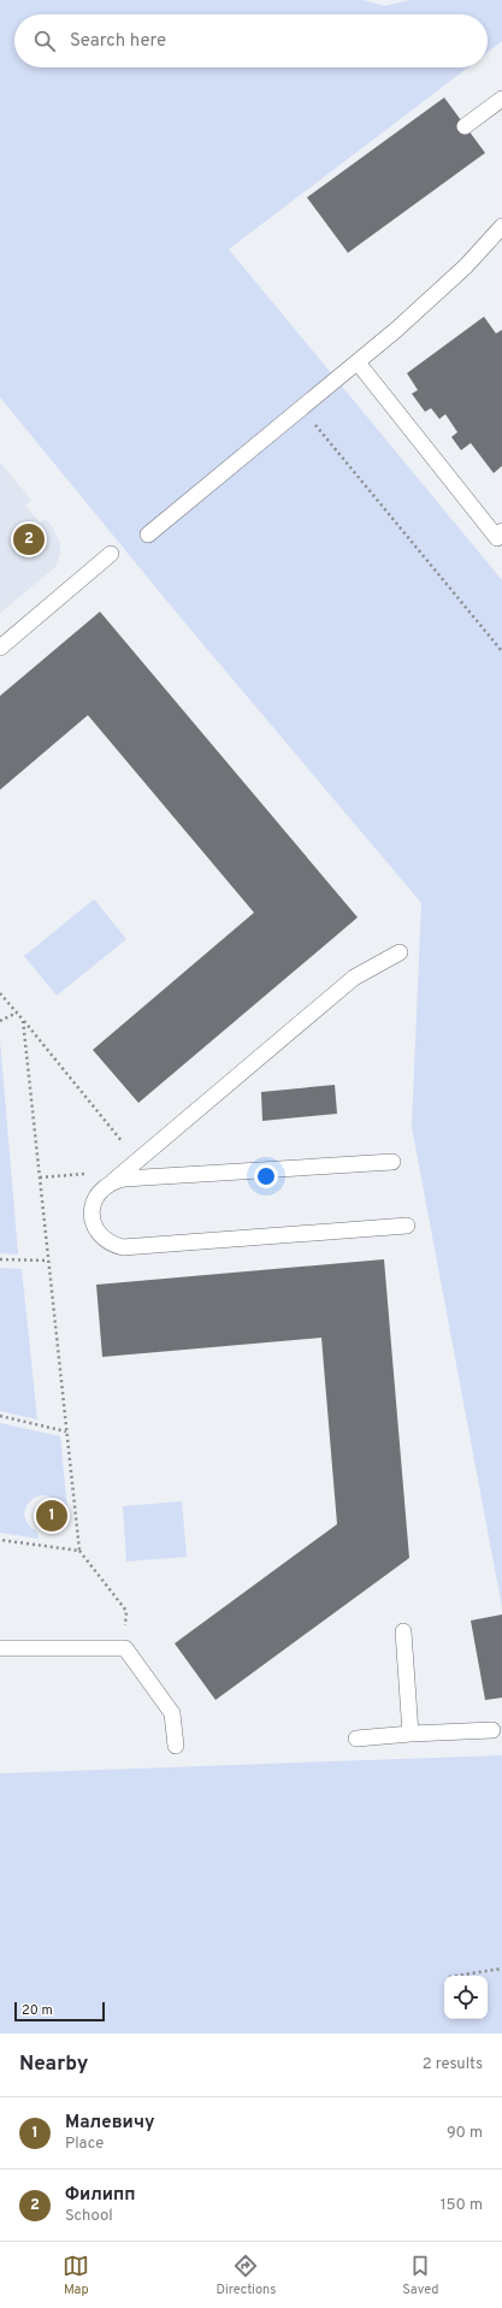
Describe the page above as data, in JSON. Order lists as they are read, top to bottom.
{
  "scale_bar": "20 m",
  "page": {
    "search": "Search here",
    "pins": ["2", "1"],
    "scale": "20 m",
    "heading": ["Nearby", "2 results"],
    "list": [
      {
        "mark": "1",
        "name": "Малевичу",
        "note": "Place",
        "value": "90 m"
      },
      {
        "mark": "2",
        "name": "Филипп",
        "note": "School",
        "value": "150 m"
      }
    ],
    "nav": ["Map", "Directions", "Saved"]
  }
}
